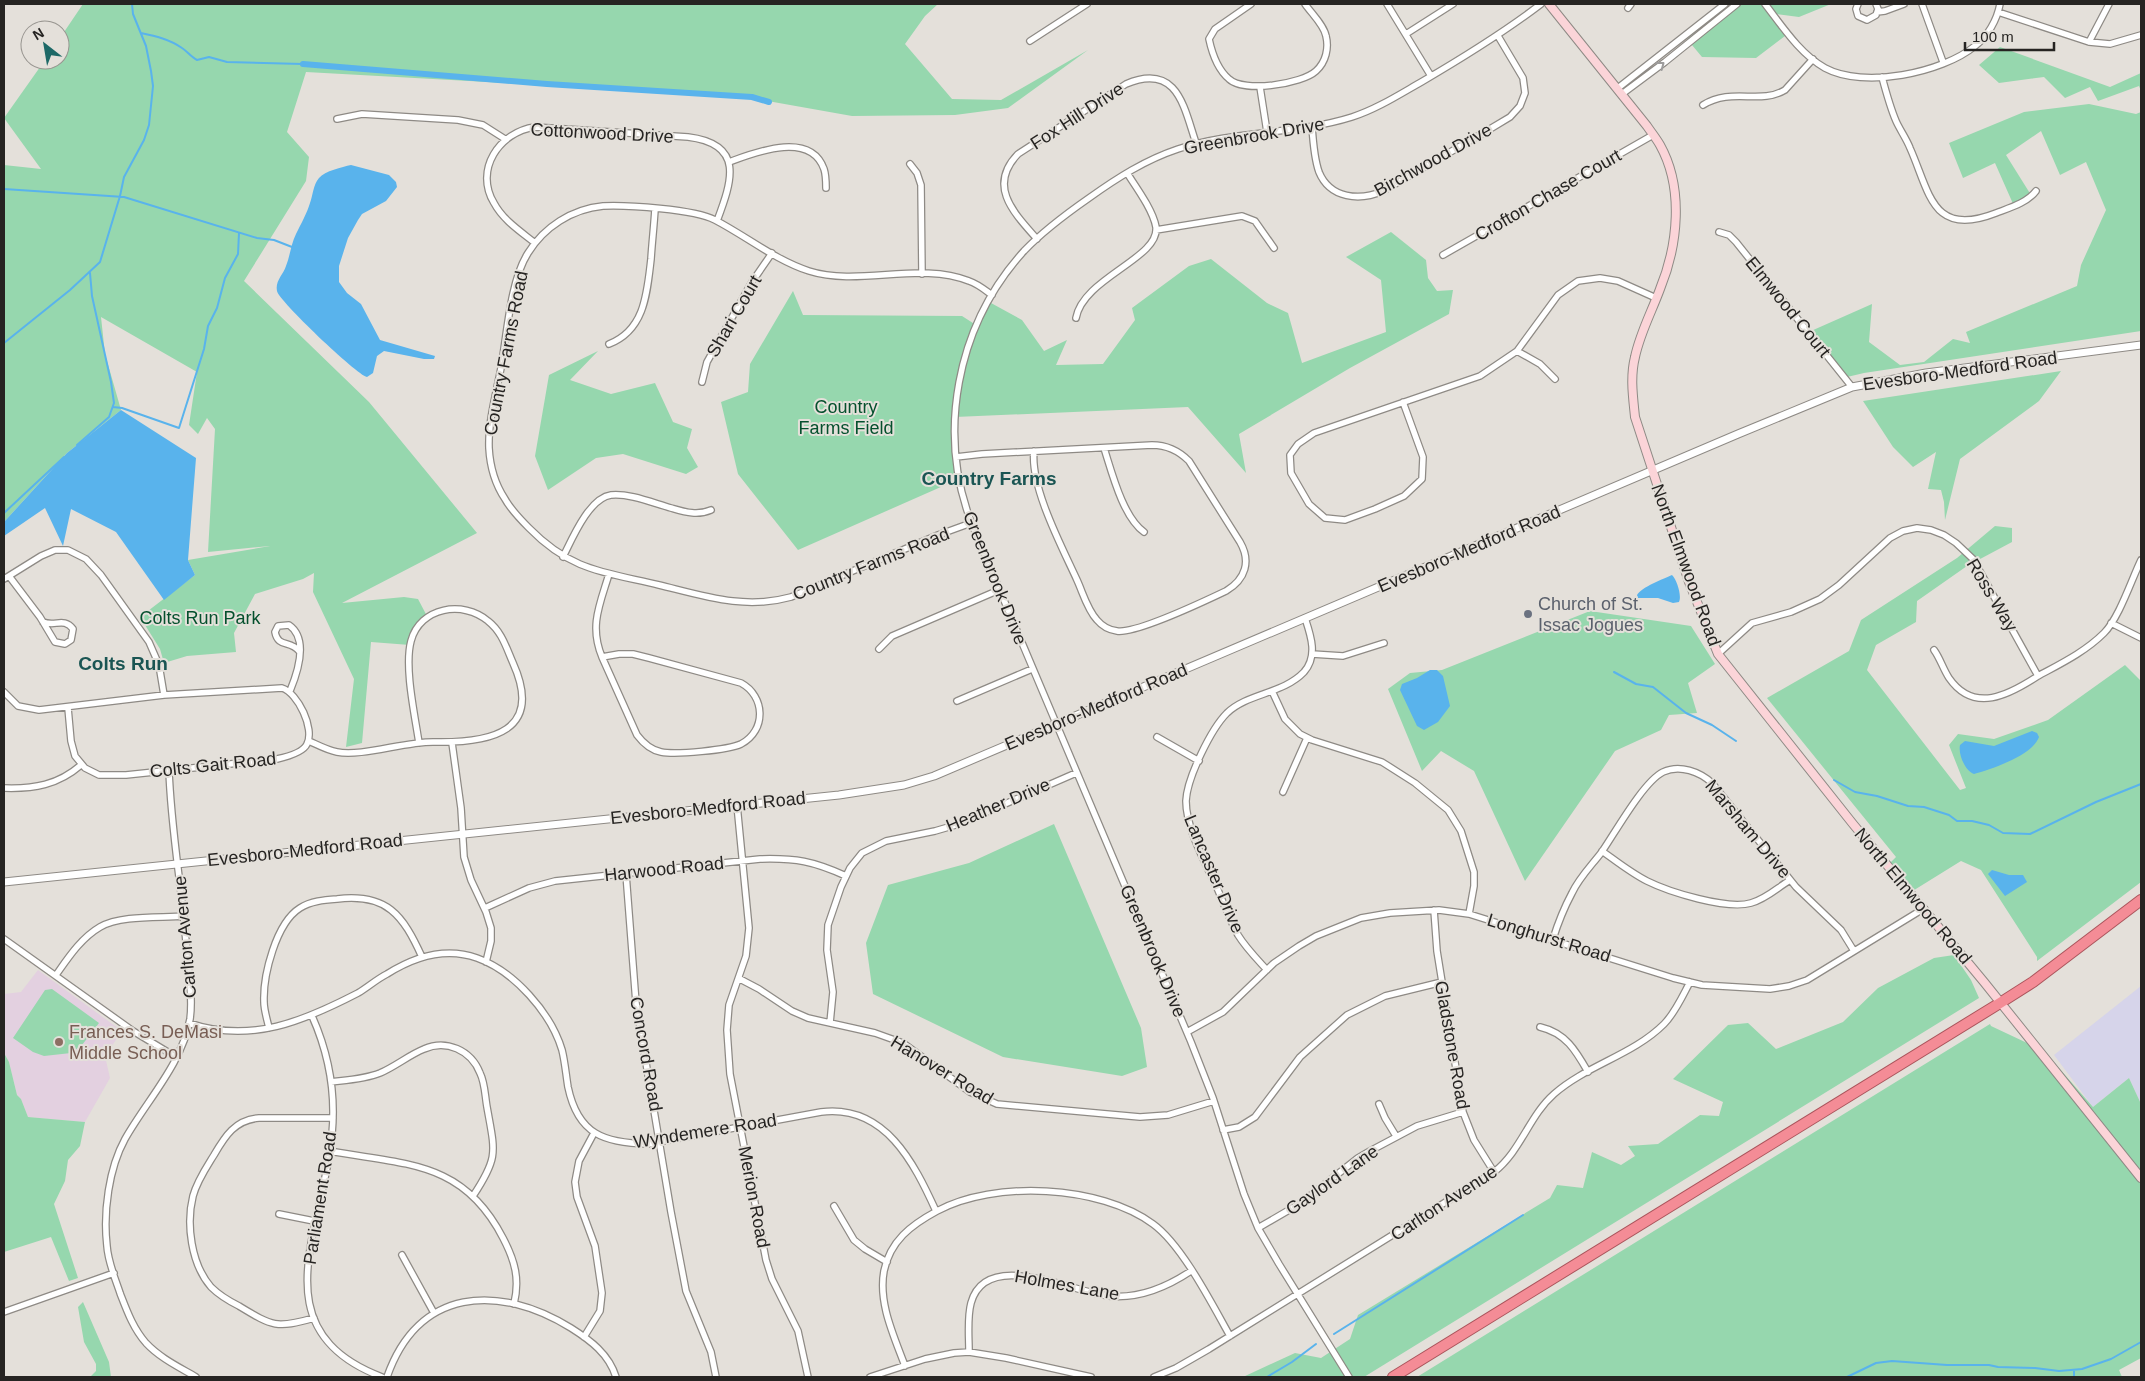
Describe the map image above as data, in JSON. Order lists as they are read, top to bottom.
{
  "streets": {
    "main road": ["North Elmwood Road"],
    "street": [
      "Fox Hill Drive",
      "Cottonwood Drive",
      "Greenbrook Drive",
      "Birchwood Drive",
      "Crofton Chase Court",
      "Elmwood Court",
      "Shari Court",
      "Country Farms Road",
      "Evesboro-Medford Road",
      "Ross Way",
      "Colts Gait Road",
      "Heather Drive",
      "Marsham Drive",
      "Harwood Road",
      "Lancaster Drive",
      "Carlton Avenue",
      "Longhurst Road",
      "Gladstone Road",
      "Concord Road",
      "Hanover Road",
      "Wyndemere Road",
      "Gaylord Lane",
      "Merion Road",
      "Parliament Road",
      "Holmes Lane"
    ]
  },
  "crossings": [
    ["Fox Hill Drive", "Greenbrook Drive"],
    ["Cottonwood Drive", "Country Farms Road"],
    ["Greenbrook Drive", "Birchwood Drive"],
    ["Greenbrook Drive", "Country Farms Road"],
    ["Greenbrook Drive", "Evesboro-Medford Road"],
    ["Greenbrook Drive", "Heather Drive"],
    ["Greenbrook Drive", "Carlton Avenue"],
    ["Greenbrook Drive", "Longhurst Road"],
    ["Greenbrook Drive", "Hanover Road"],
    ["Greenbrook Drive", "Gaylord Lane"],
    ["Crofton Chase Court", "North Elmwood Road"],
    ["Elmwood Court", "Evesboro-Medford Road"],
    ["Shari Court", "Country Farms Road"],
    ["Evesboro-Medford Road", "North Elmwood Road"],
    ["Evesboro-Medford Road", "Carlton Avenue"],
    ["Evesboro-Medford Road", "Merion Road"],
    ["North Elmwood Road", "Ross Way"],
    ["North Elmwood Road", "Longhurst Road"],
    ["Colts Gait Road", "Carlton Avenue"],
    ["Heather Drive", "Harwood Road"],
    ["Heather Drive", "Hanover Road"],
    ["Marsham Drive", "Longhurst Road"],
    ["Harwood Road", "Concord Road"],
    ["Harwood Road", "Merion Road"],
    ["Lancaster Drive", "Longhurst Road"],
    ["Carlton Avenue", "Longhurst Road"],
    ["Carlton Avenue", "Gladstone Road"],
    ["Carlton Avenue", "Wyndemere Road"],
    ["Longhurst Road", "Gladstone Road"],
    ["Gladstone Road", "Gaylord Lane"],
    ["Concord Road", "Wyndemere Road"],
    ["Hanover Road", "Merion Road"],
    ["Wyndemere Road", "Merion Road"],
    ["Wyndemere Road", "Parliament Road"]
  ],
  "districts": ["Country Farms", "Colts Run"],
  "parks": ["Country Farms Field", "Colts Run Park"],
  "places": ["Church of St. Issac Jogues", "Frances S. DeMasi Middle School"],
  "scale_bar": "100 m",
  "north": "top left"
}
